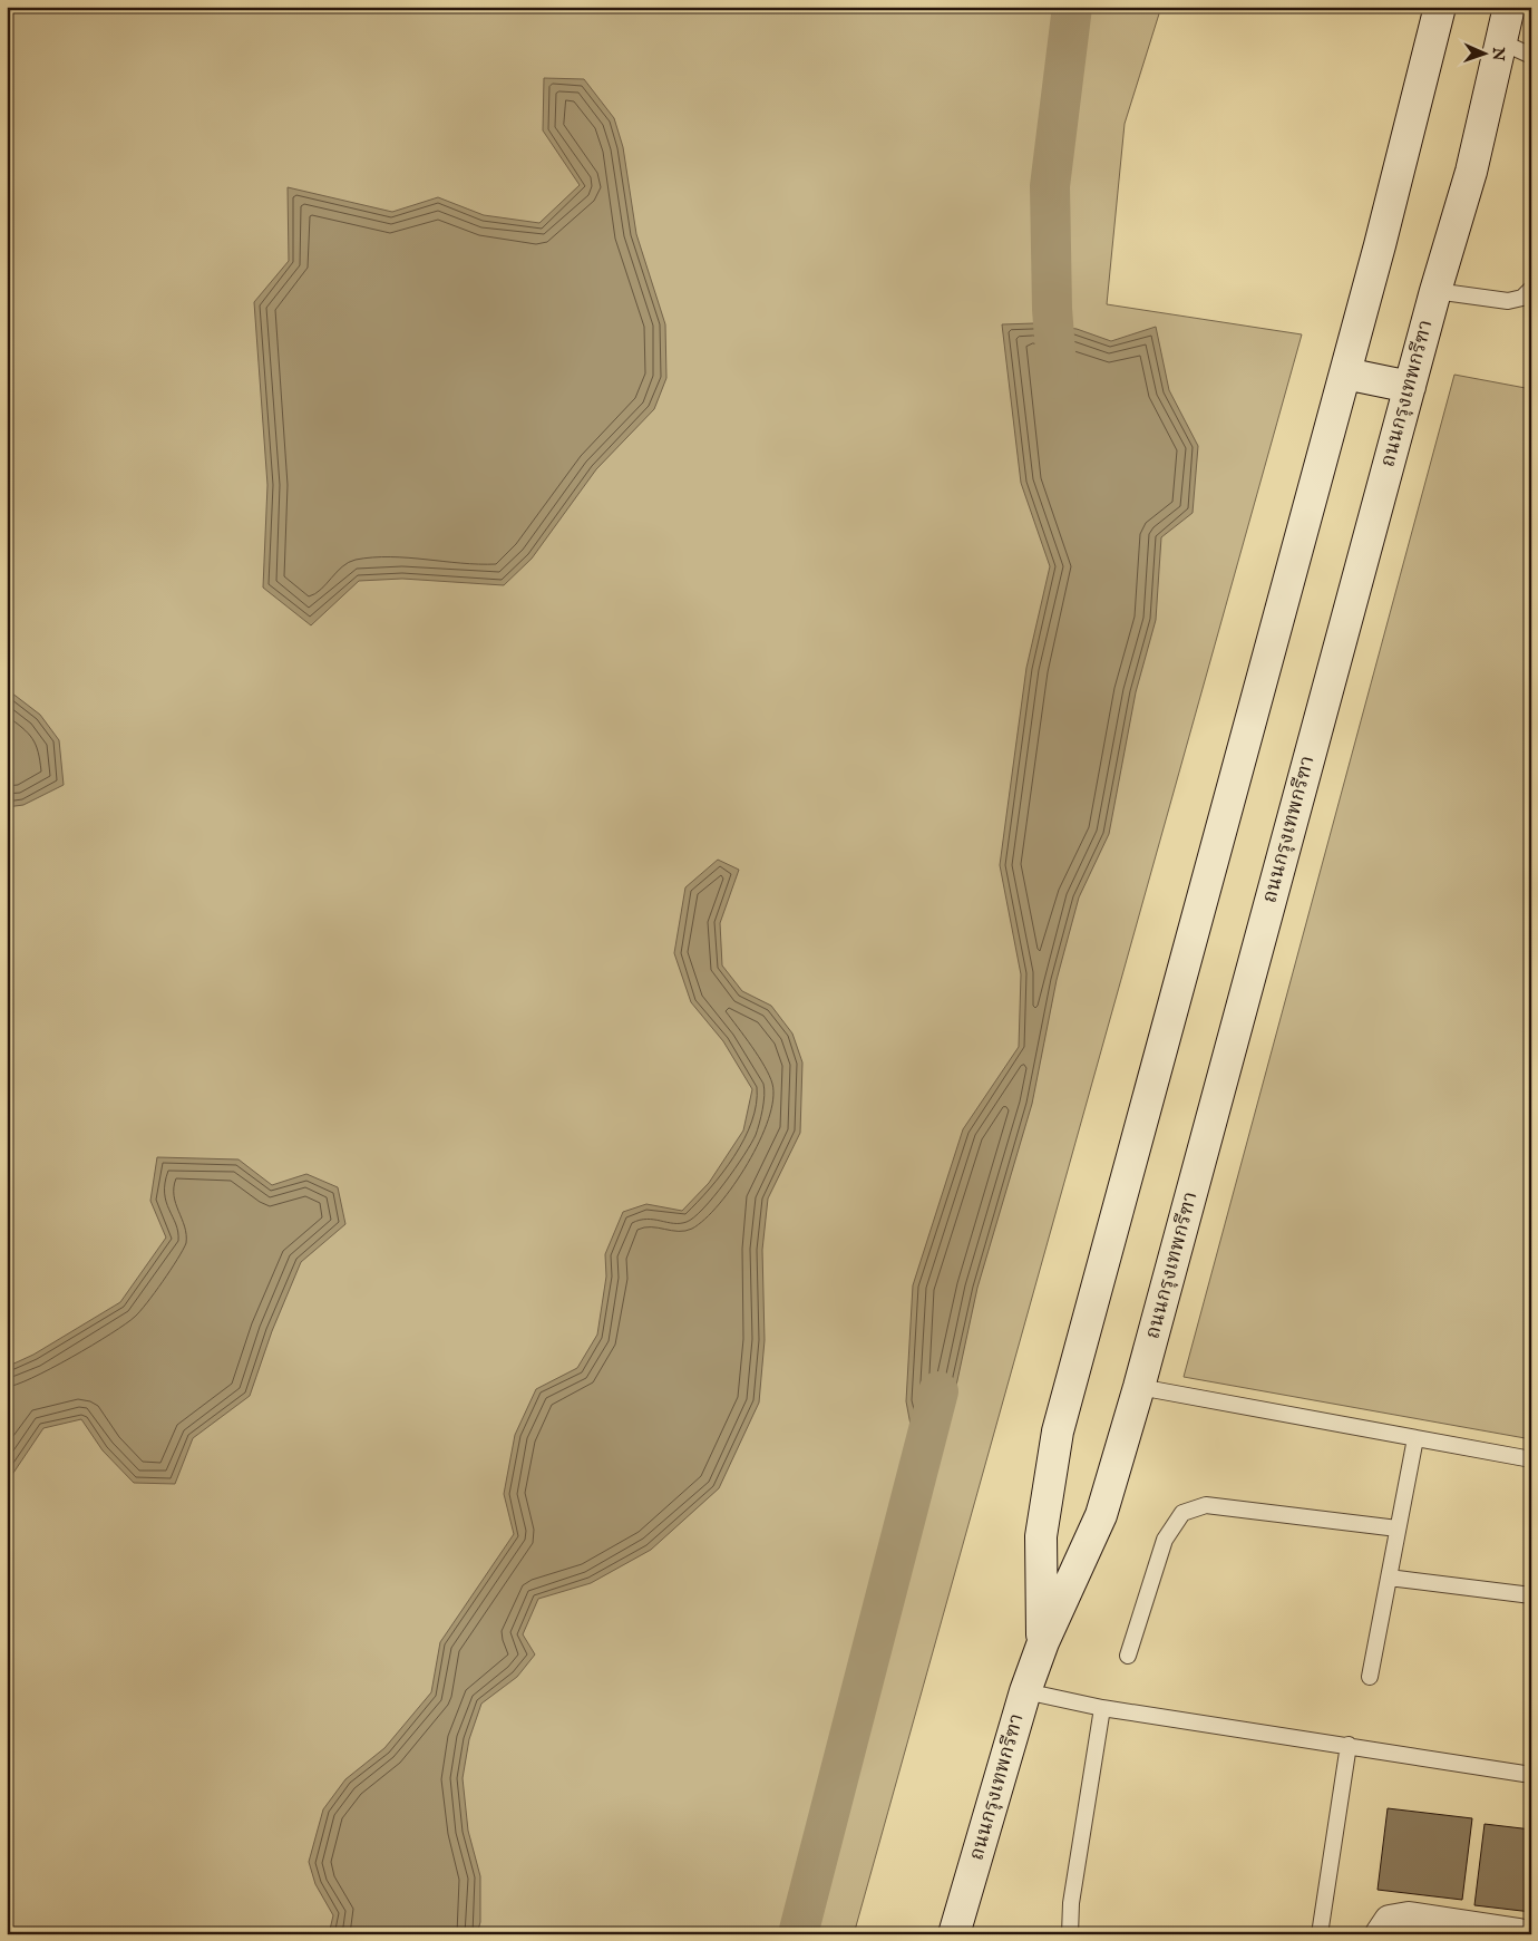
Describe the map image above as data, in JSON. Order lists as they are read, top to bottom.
{
  "streets": {
    "main road": ["ถนนกรุงเทพกรีฑา"]
  },
  "north": "right"
}
